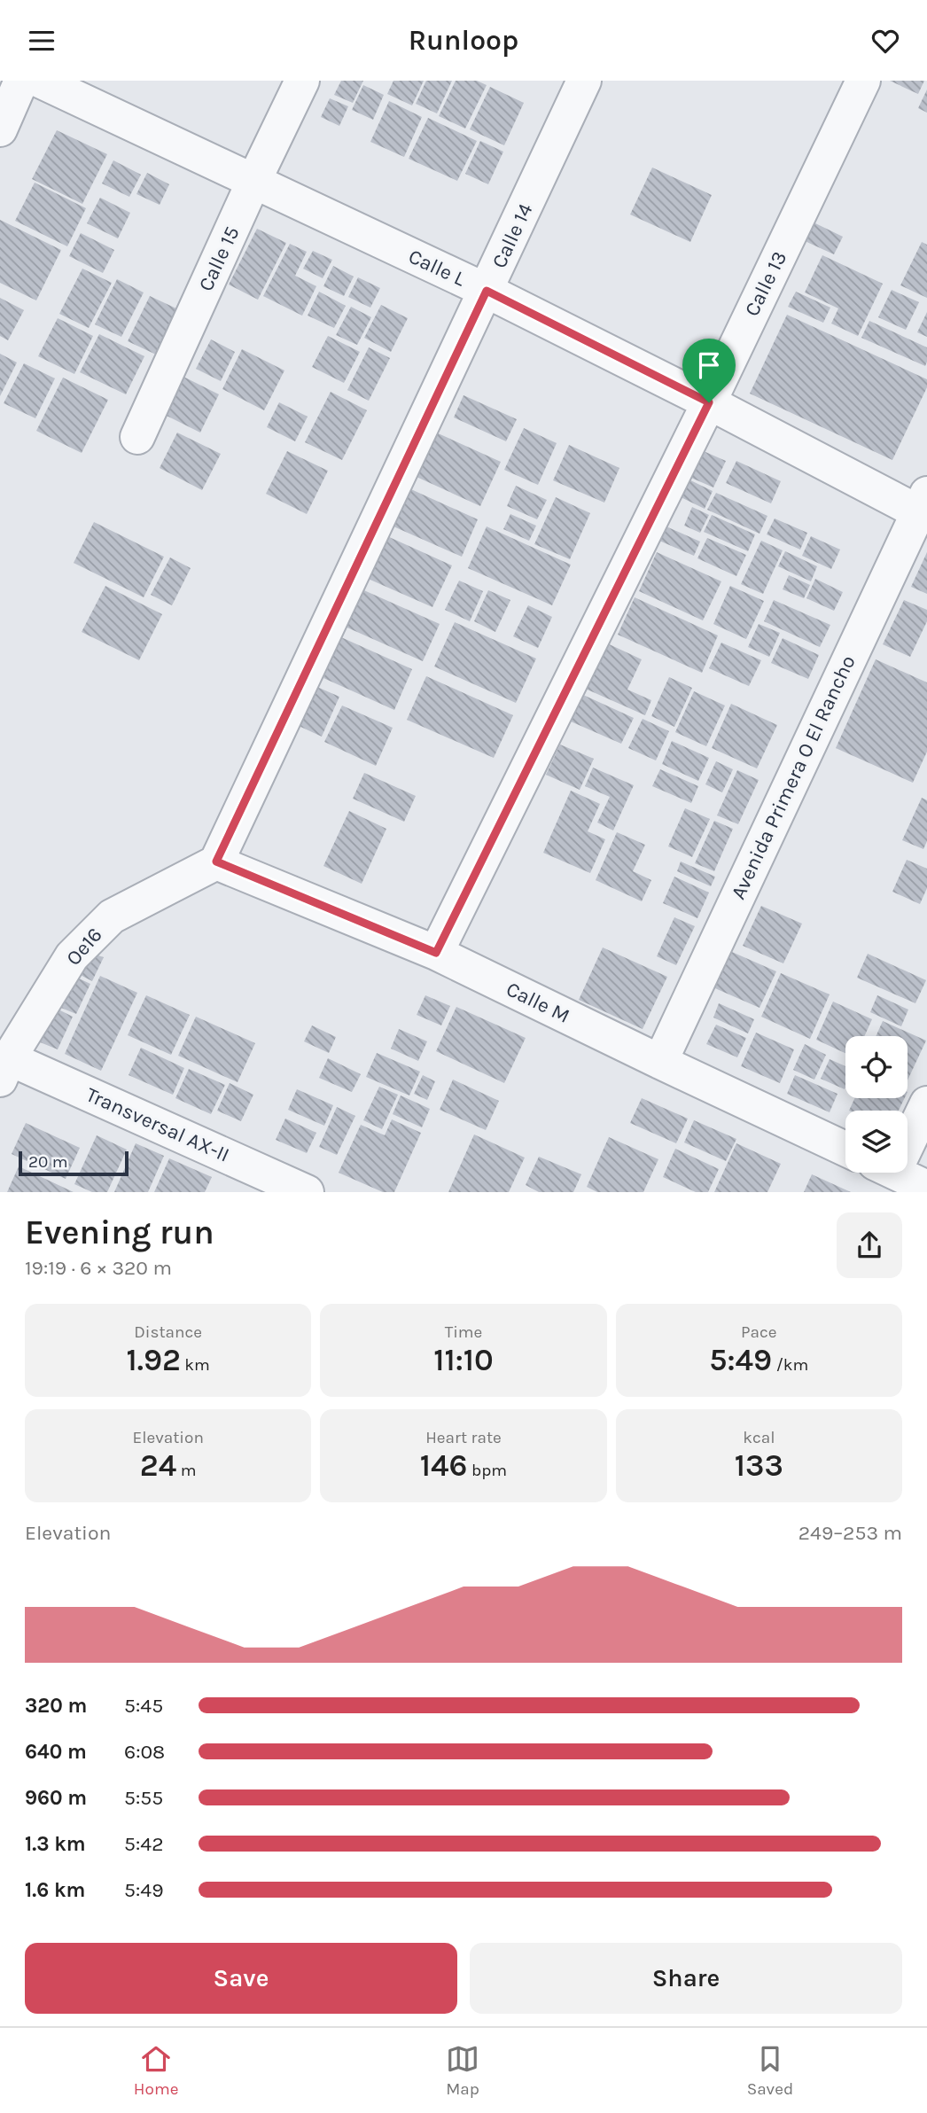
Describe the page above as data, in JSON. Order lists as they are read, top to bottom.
{
  "streets": {
    "street": [
      "Calle 14",
      "Calle 15",
      "Calle L",
      "Calle 13",
      "Avenida Primera O El Rancho",
      "Oe16",
      "Calle M",
      "Transversal AX-II"
    ]
  },
  "crossings": [
    ["Calle 14", "Calle L"],
    ["Calle 14", "Oe16"],
    ["Calle 14", "Calle M"],
    ["Calle 15", "Calle L"],
    ["Calle L", "Calle 13"],
    ["Calle L", "Avenida Primera O El Rancho"],
    ["Calle 13", "Calle M"],
    ["Avenida Primera O El Rancho", "Calle M"],
    ["Oe16", "Calle M"],
    ["Oe16", "Transversal AX-II"]
  ],
  "scale_bar": "20 m",
  "page": {
    "header": "Runloop",
    "scale": "20 m",
    "heading": ["Evening run", "19:19 · 6 × 320 m"],
    "stats": [
      ["Distance", "1.92 km"],
      ["Time", "11:10"],
      ["Pace", "5:49 /km"],
      ["Elevation", "24 m"],
      ["Heart rate", "146 bpm"],
      ["kcal", "133"]
    ],
    "chart": ["Elevation", "249–253 m"],
    "list": [
      {
        "name": "320 m",
        "note": "5:45"
      },
      {
        "name": "640 m",
        "note": "6:08"
      },
      {
        "name": "960 m",
        "note": "5:55"
      },
      {
        "name": "1.3 km",
        "note": "5:42"
      },
      {
        "name": "1.6 km",
        "note": "5:49"
      }
    ],
    "buttons": ["Save", "Share"],
    "tabs": ["Home", "Map", "Saved"]
  }
}
